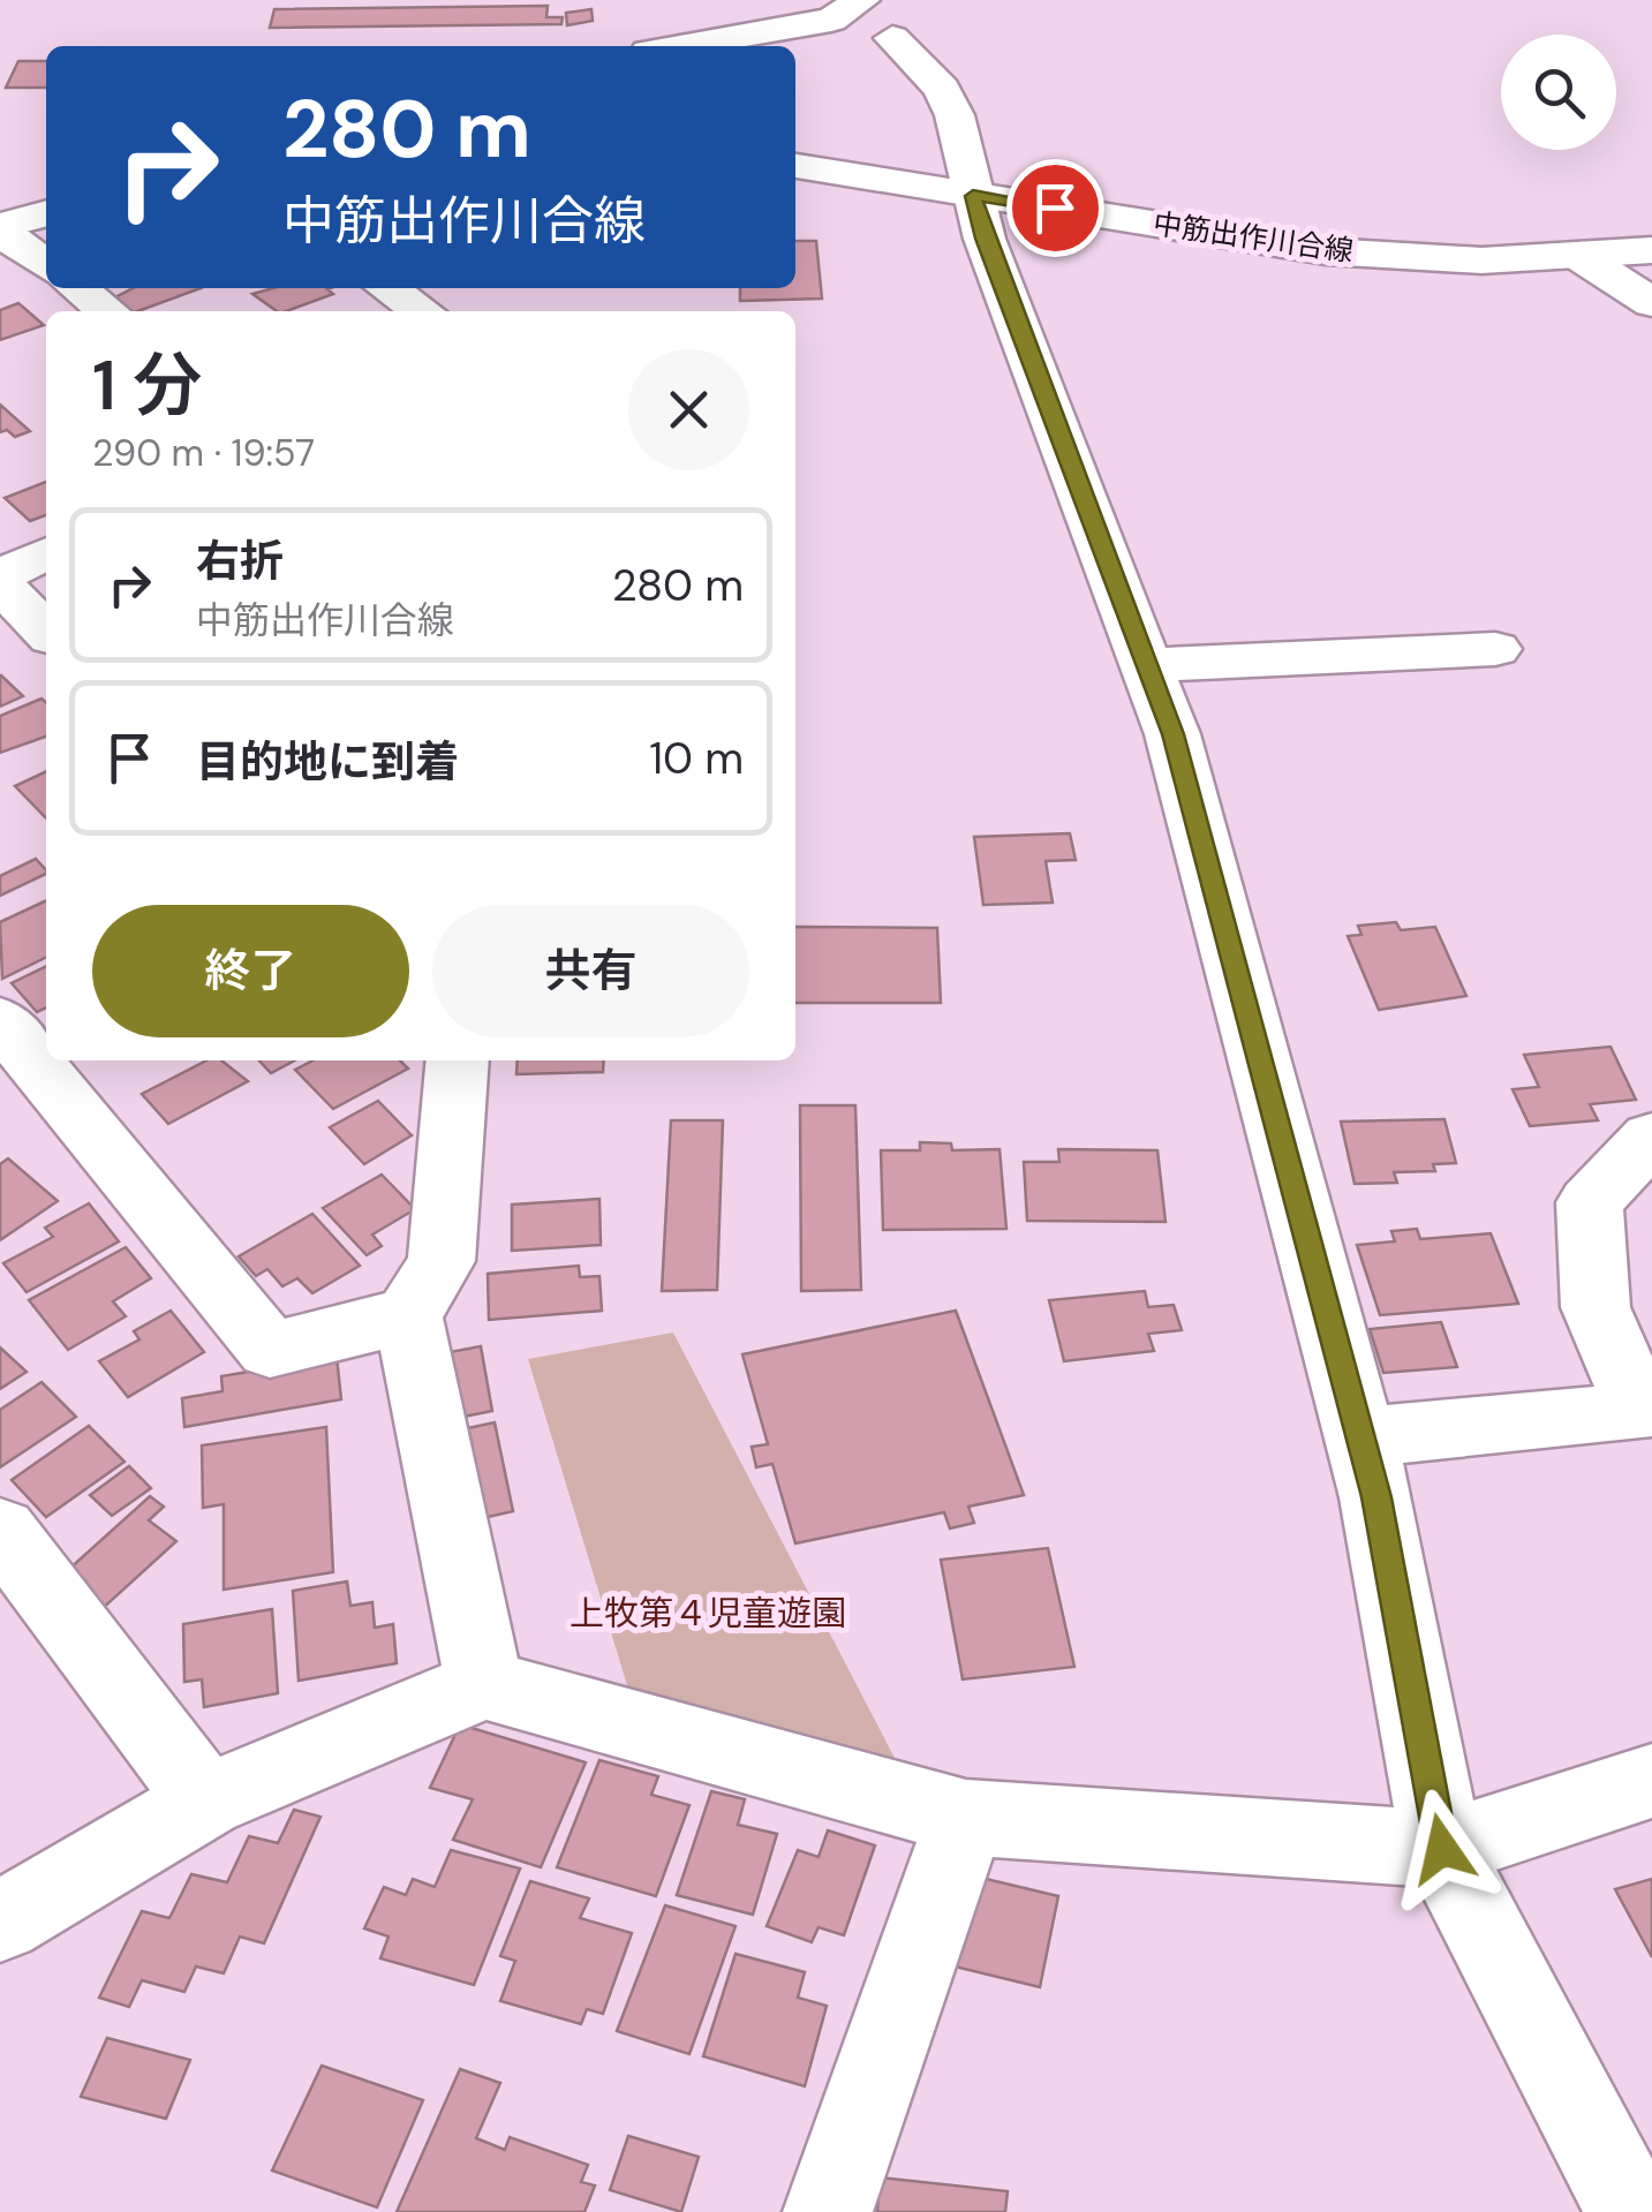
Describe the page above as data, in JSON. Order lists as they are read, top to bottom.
{
  "streets": {
    "street": ["中筋出作川合線"]
  },
  "parks": ["上牧第４児童遊園"],
  "page": {
    "turn": ["280 m", "中筋出作川合線"],
    "heading": ["1 分", "290 m · 19:57"],
    "list": [
      {
        "name": "右折",
        "note": "中筋出作川合線",
        "value": "280 m"
      },
      {
        "name": "目的地に到着",
        "value": "10 m"
      }
    ],
    "buttons": ["終了", "共有"]
  }
}
